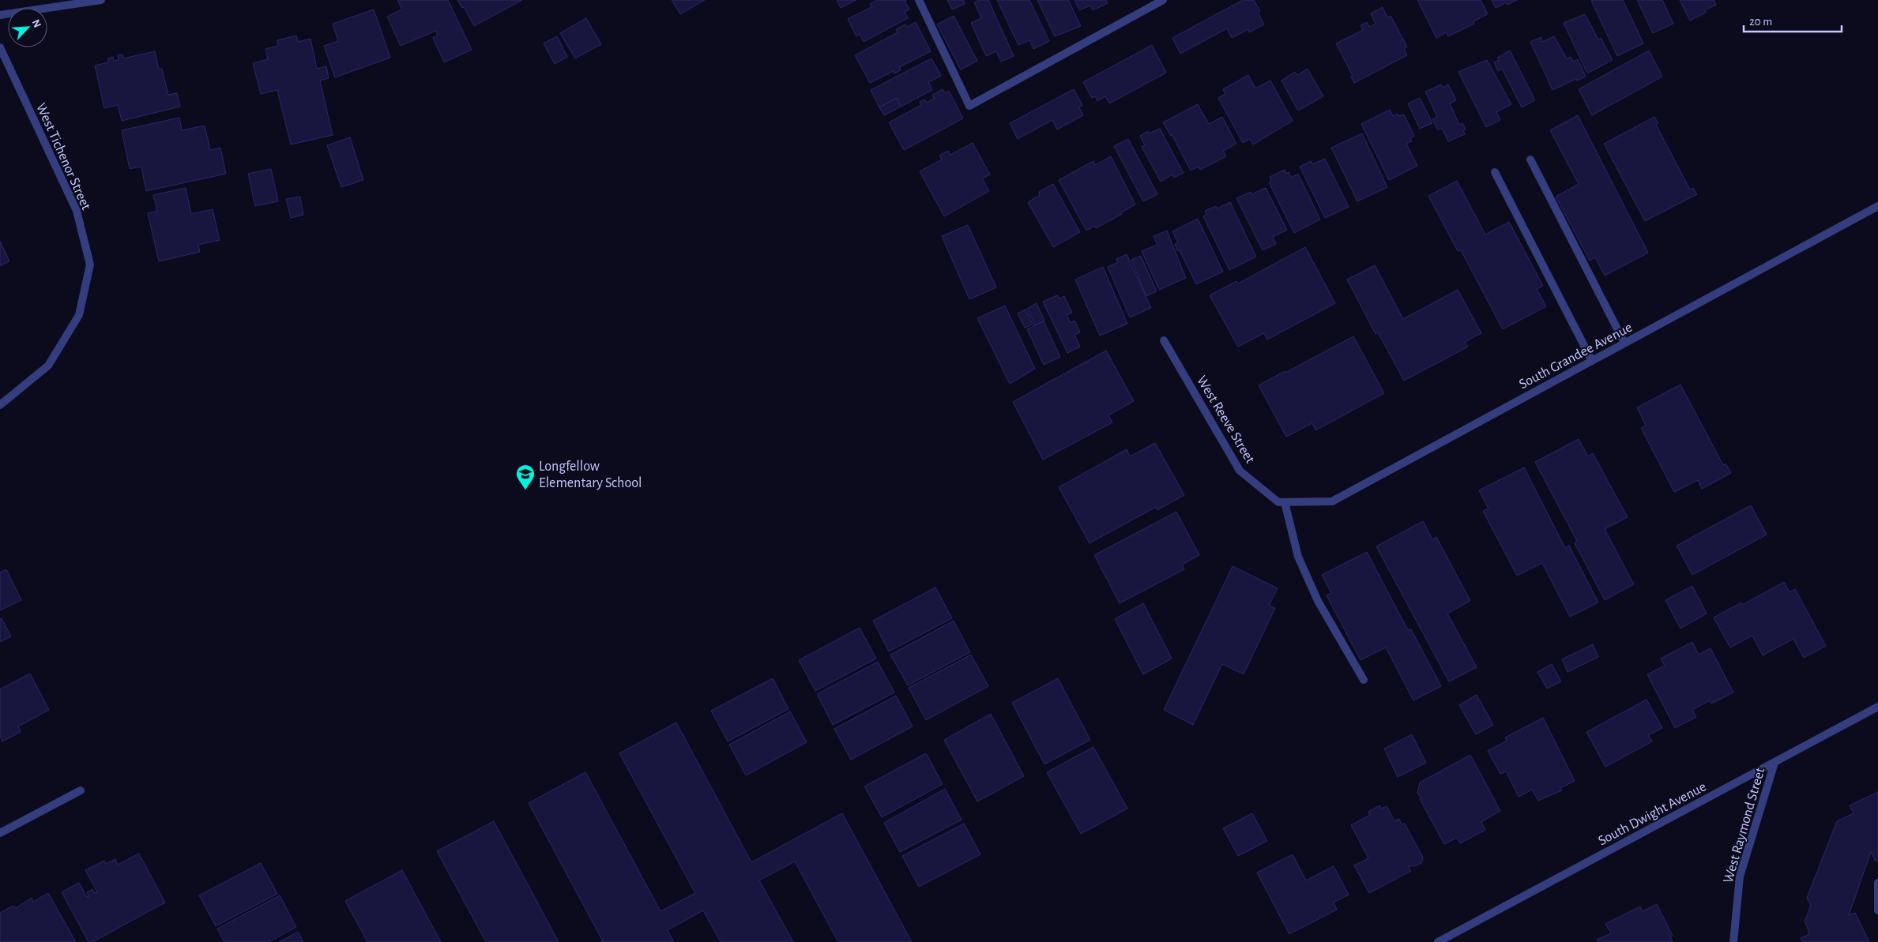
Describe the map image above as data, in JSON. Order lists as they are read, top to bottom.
{
  "streets": {
    "street": [
      "West Tichenor Street",
      "South Grandee Avenue",
      "West Reeve Street",
      "South Dwight Avenue",
      "West Raymond Street"
    ]
  },
  "crossings": [
    ["South Grandee Avenue", "West Reeve Street"],
    ["South Dwight Avenue", "West Raymond Street"]
  ],
  "places": {
    "school or university": ["Longfellow Elementary School"]
  },
  "scale_bar": "20 m",
  "north": "top right"
}
